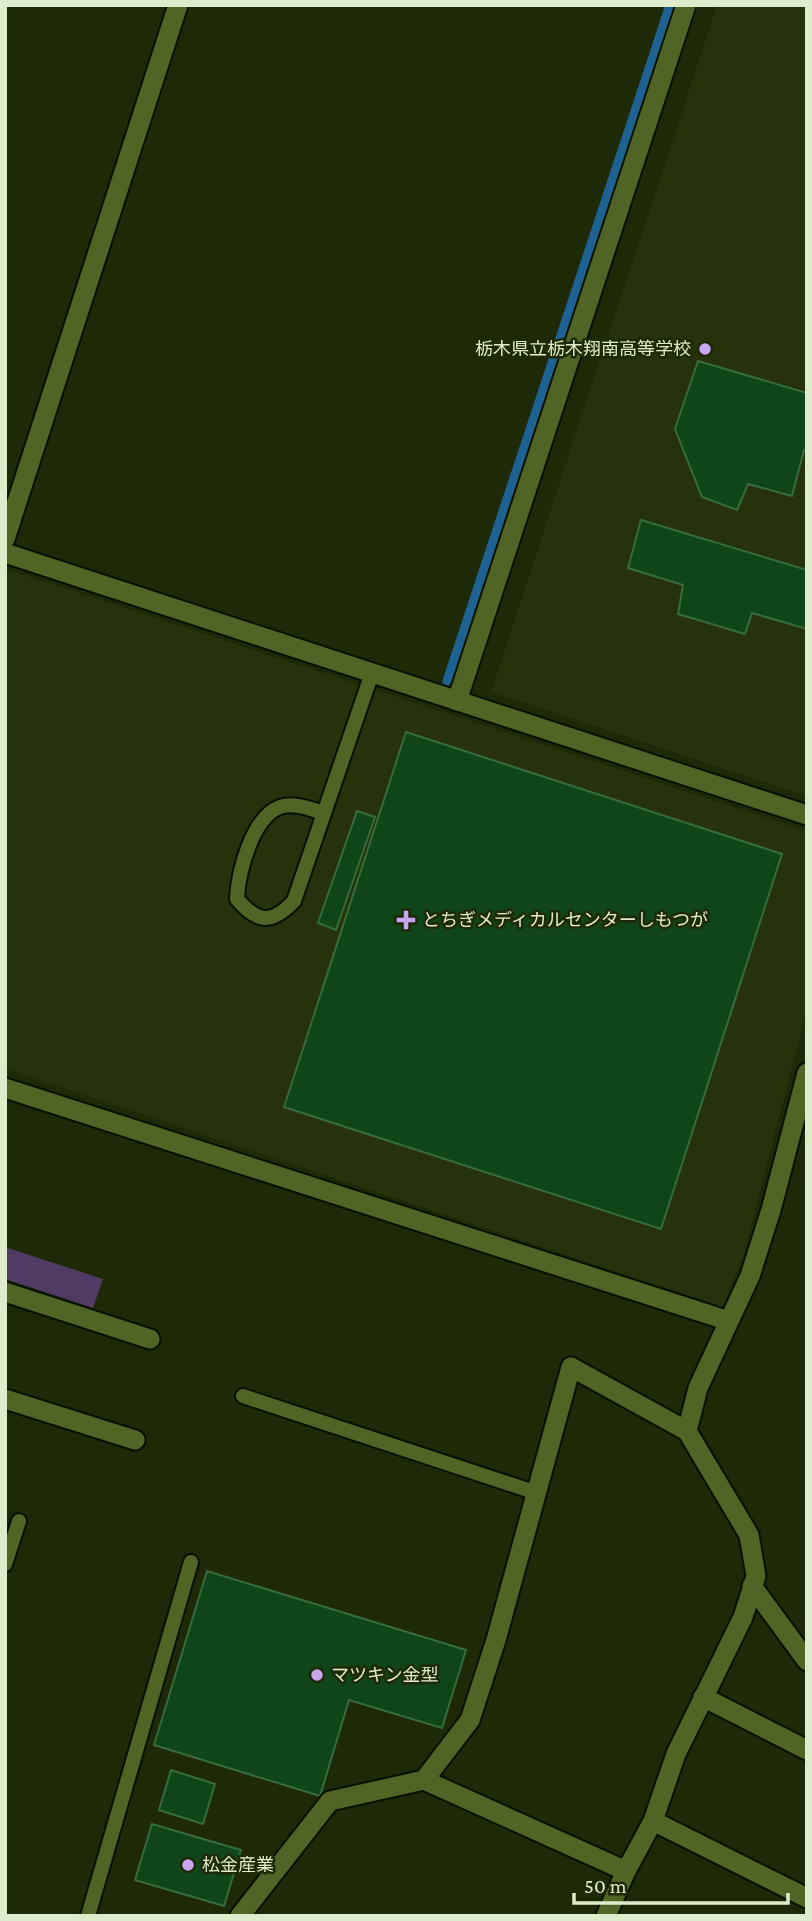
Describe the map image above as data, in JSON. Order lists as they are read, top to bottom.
{
  "places": {
    "other": ["栃木県立栃木翔南高等学校", "マツキン金型", "松金産業"],
    "health": ["とちぎメディカルセンターしもつが"]
  },
  "scale_bar": "50 m"
}
